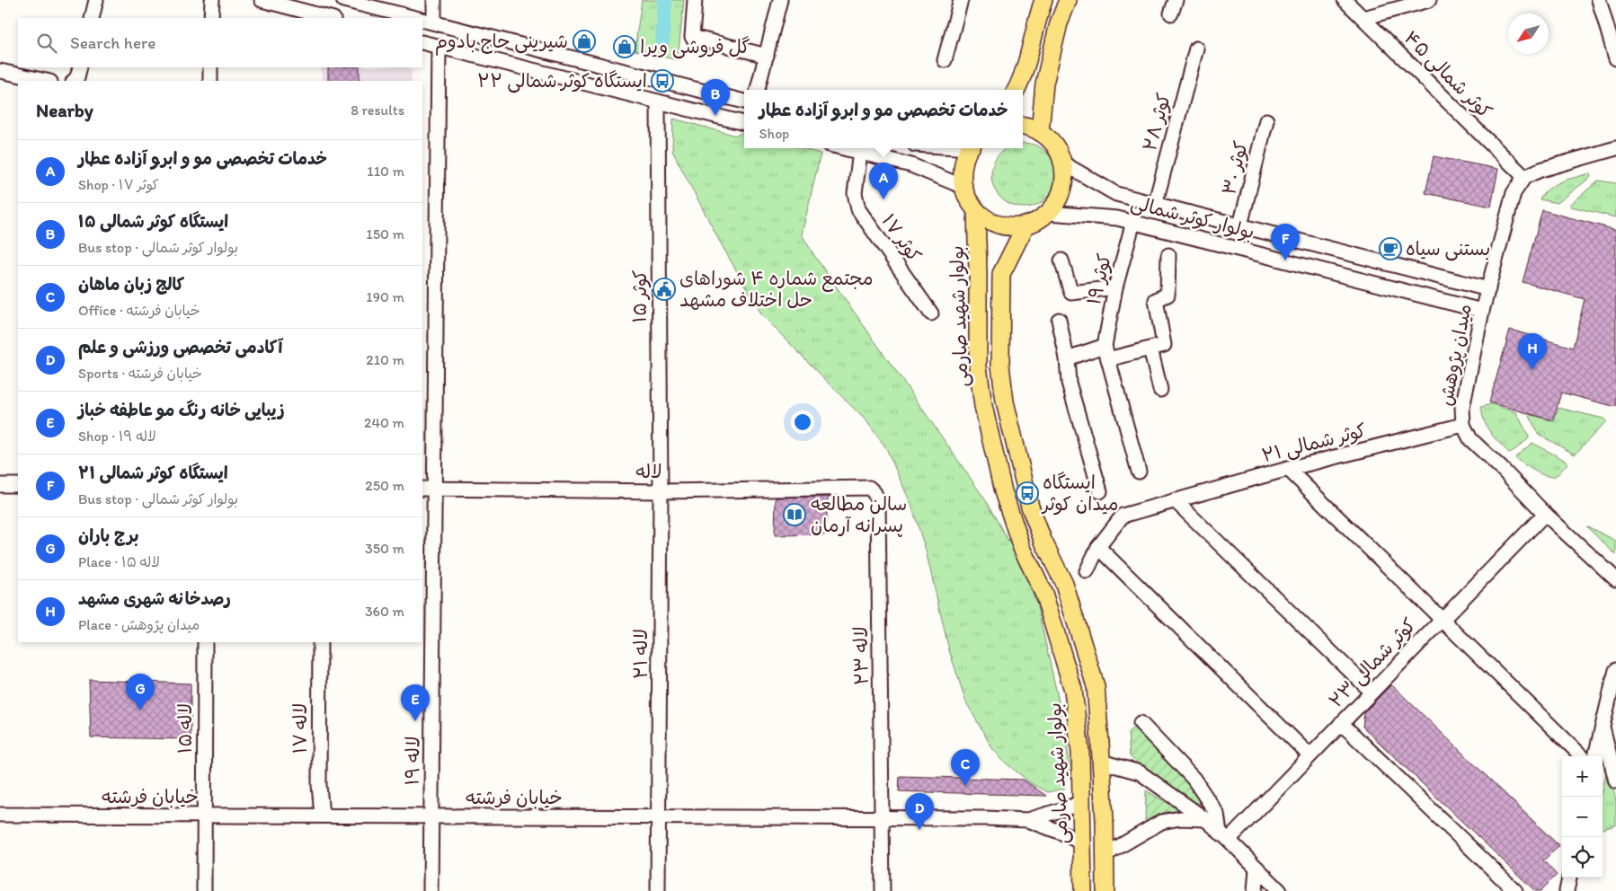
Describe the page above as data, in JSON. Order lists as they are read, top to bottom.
{
  "streets": {
    "main road": ["بولوار شهید صارمی"],
    "street": [
      "کوثر شمالی ۴۵",
      "کوثر ۲۸",
      "کوثر ۳۰",
      "بولوار کوثر شمالی",
      "کوثر ۱۷",
      "کوثر ۱۹",
      "کوثر ۱۵",
      "میدان پژوهش",
      "کوثر شمالی ۲۱",
      "لاله",
      "لاله ۲۱",
      "لاله ۲۳",
      "کوثر شمالی ۲۳",
      "لاله ۱۵",
      "لاله ۱۷",
      "لاله ۱۹",
      "خیابان فرشته"
    ]
  },
  "crossings": [
    ["کوثر شمالی ۴۵", "میدان پژوهش"],
    ["کوثر ۲۸", "بولوار کوثر شمالی"],
    ["کوثر ۳۰", "بولوار کوثر شمالی"],
    ["بولوار کوثر شمالی", "کوثر ۱۹"],
    ["بولوار کوثر شمالی", "میدان پژوهش"],
    ["کوثر ۱۵", "لاله"],
    ["کوثر ۱۵", "لاله ۲۱"],
    ["بولوار شهید صارمی", "خیابان فرشته"],
    ["میدان پژوهش", "کوثر شمالی ۲۱"],
    ["میدان پژوهش", "کوثر شمالی ۲۳"],
    ["لاله", "لاله ۲۱"],
    ["لاله", "لاله ۲۳"],
    ["لاله", "لاله ۱۹"],
    ["لاله ۲۱", "خیابان فرشته"],
    ["لاله ۲۳", "خیابان فرشته"],
    ["لاله ۱۵", "خیابان فرشته"],
    ["لاله ۱۷", "خیابان فرشته"],
    ["لاله ۱۹", "خیابان فرشته"]
  ],
  "places": {
    "shop": ["شیرینی حاج بادوم", "گل فروشی ویرا"],
    "bus stop": ["ایستگاه کوثر شمالی ۲۲", "ایستگاه میدان کوثر"],
    "cafe": ["بستنی سیاه"],
    "public building": ["مجتمع شماره ۴ شوراهای حل اختلاف مشهد"],
    "library": ["سالن مطالعه پسرانه آرمان"]
  },
  "north": "bottom left",
  "page": {
    "search": "Search here",
    "pins": [
      "B",
      "A",
      "F",
      "H",
      "G",
      "E",
      "C",
      "D"
    ],
    "heading": ["Nearby", "8 results"],
    "popup": ["خدمات تخصصی مو و ابرو آزاده عطار", "Shop"],
    "list": [
      {
        "mark": "A",
        "name": "خدمات تخصصی مو و ابرو آزاده عطار",
        "note": "Shop · کوثر ۱۷",
        "value": "110 m"
      },
      {
        "mark": "B",
        "name": "ایستگاه کوثر شمالی ۱۵",
        "note": "Bus stop · بولوار کوثر شمالی",
        "value": "150 m"
      },
      {
        "mark": "C",
        "name": "کالج زبان ماهان",
        "note": "Office · خیابان فرشته",
        "value": "190 m"
      },
      {
        "mark": "D",
        "name": "آکادمی تخصصی ورزشی و علم",
        "note": "Sports · خیابان فرشته",
        "value": "210 m"
      },
      {
        "mark": "E",
        "name": "زیبایی خانه رنگ مو عاطفه خباز",
        "note": "Shop · لاله ۱۹",
        "value": "240 m"
      },
      {
        "mark": "F",
        "name": "ایستگاه کوثر شمالی ۲۱",
        "note": "Bus stop · بولوار کوثر شمالی",
        "value": "250 m"
      },
      {
        "mark": "G",
        "name": "برج باران",
        "note": "Place · لاله ۱۵",
        "value": "350 m"
      },
      {
        "mark": "H",
        "name": "رصدخانه شهری مشهد",
        "note": "Place · میدان پژوهش",
        "value": "360 m"
      }
    ],
    "map_buttons": ["+", "−"]
  }
}
